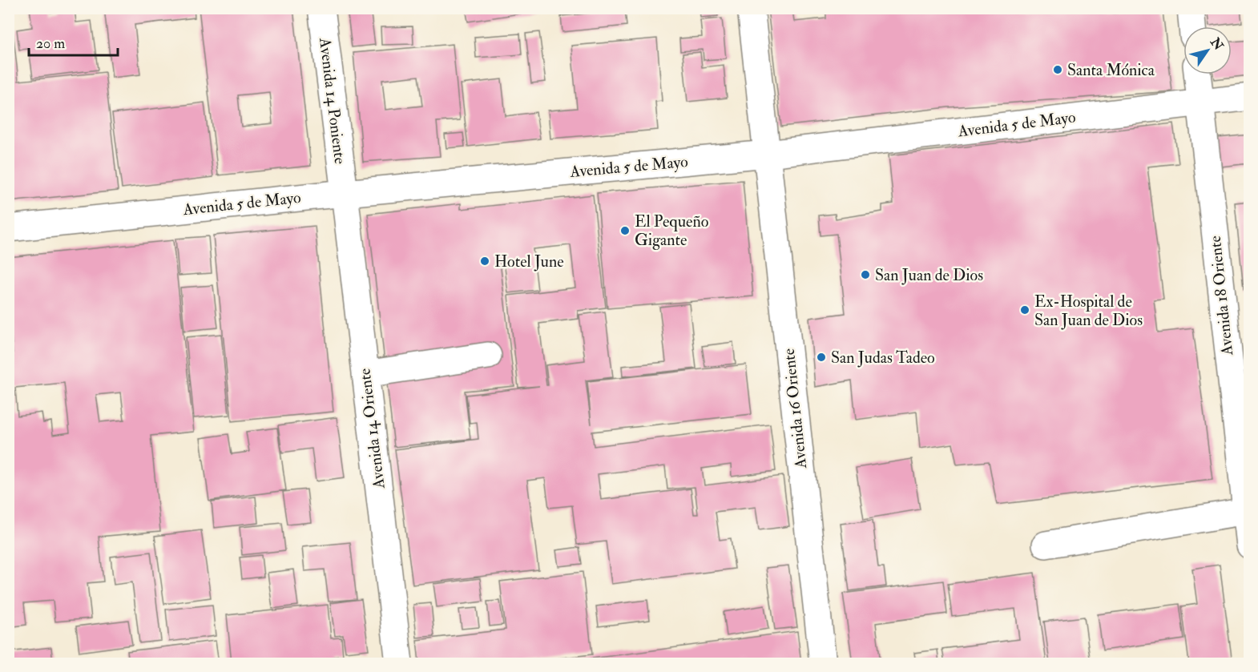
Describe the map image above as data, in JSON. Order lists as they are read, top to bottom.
{
  "streets": {
    "street": [
      "Avenida 14 Poniente",
      "Avenida 5 de Mayo",
      "Avenida 18 Oriente",
      "Avenida 16 Oriente",
      "Avenida 14 Oriente"
    ]
  },
  "crossings": [
    ["Avenida 14 Poniente", "Avenida 5 de Mayo"],
    ["Avenida 14 Poniente", "Avenida 14 Oriente"],
    ["Avenida 5 de Mayo", "Avenida 18 Oriente"],
    ["Avenida 5 de Mayo", "Avenida 16 Oriente"],
    ["Avenida 5 de Mayo", "Avenida 14 Oriente"]
  ],
  "places": [
    "Santa Mónica",
    "El Pequeño Gigante",
    "Hotel June",
    "San Juan de Dios",
    "Ex-Hospital de San Juan de Dios",
    "San Judas Tadeo"
  ],
  "scale_bar": "20 m",
  "north": "top right"
}
